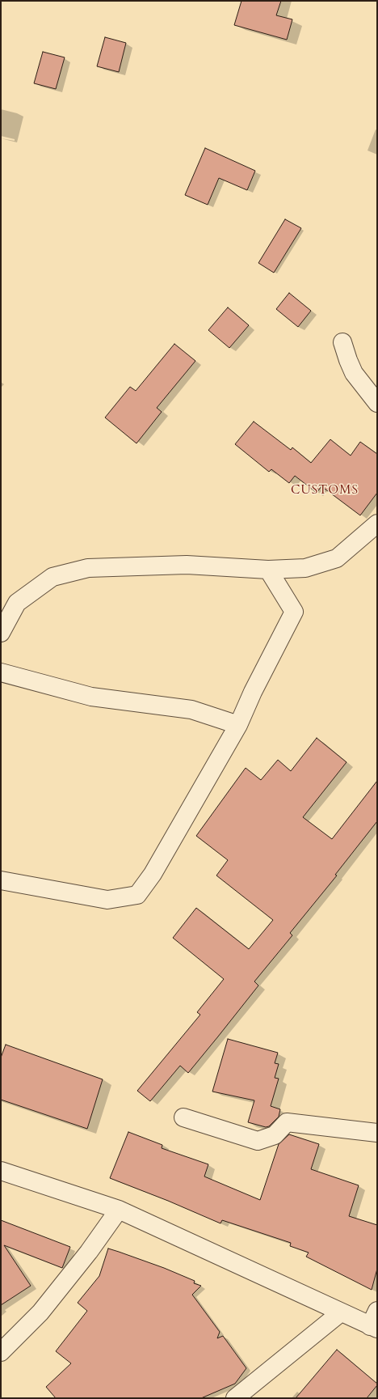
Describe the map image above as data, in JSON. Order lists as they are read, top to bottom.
{
  "districts": ["CUSTOMS"]
}
